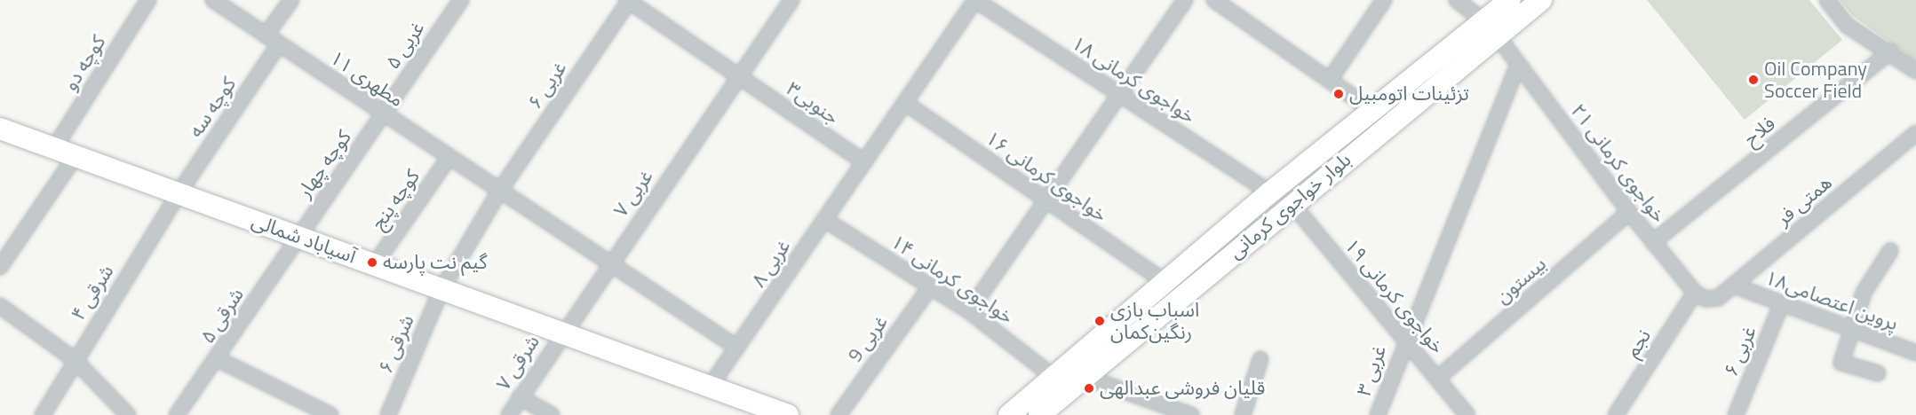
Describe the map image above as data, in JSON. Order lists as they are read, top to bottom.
{
  "streets": {
    "main road": ["بلوار خواجوی کرمانی", "آسیاباد شمالی"],
    "street": [
      "۵ غربی",
      "کوچه دو",
      "مطهری ۱۱",
      "خواجوی کرمانی ۱۸",
      "۶ غربی",
      "جنوبی۳",
      "کوچه سه",
      "فلاح",
      "خواجوی کرمانی ۲۱",
      "کوچه چهار",
      "خواجوی کرمانی ۱۶",
      "۷ غربی",
      "کوچه پنج",
      "همتی فر",
      "۸ غربی",
      "خواجوی کرمانی ۱۴",
      "بیستون",
      "شرقی ۴",
      "خواجوی کرمانی ۱۹",
      "پروین اعتصامی۱۸",
      "شرقی ۵",
      "غربی 9",
      "نجم",
      "شرقی ۶",
      "غربی ۶",
      "شرقی ۷",
      "غربی ۳"
    ]
  },
  "crossings": [
    ["۵ غربی", "مطهری ۱۱"],
    ["۵ غربی", "کوچه چهار"],
    ["کوچه دو", "آسیاباد شمالی"],
    ["مطهری ۱۱", "۶ غربی"],
    ["مطهری ۱۱", "کوچه سه"],
    ["مطهری ۱۱", "کوچه چهار"],
    ["مطهری ۱۱", "۷ غربی"],
    ["مطهری ۱۱", "کوچه پنج"],
    ["مطهری ۱۱", "۸ غربی"],
    ["خواجوی کرمانی ۱۸", "بلوار خواجوی کرمانی"],
    ["خواجوی کرمانی ۱۸", "۸ غربی"],
    ["۶ غربی", "جنوبی۳"],
    ["۶ غربی", "آسیاباد شمالی"],
    ["۶ غربی", "شرقی ۶"],
    ["جنوبی۳", "۷ غربی"],
    ["جنوبی۳", "۸ غربی"],
    ["کوچه سه", "آسیاباد شمالی"],
    ["کوچه سه", "شرقی ۴"],
    ["فلاح", "خواجوی کرمانی ۲۱"],
    ["خواجوی کرمانی ۲۱", "همتی فر"],
    ["خواجوی کرمانی ۲۱", "بلوار خواجوی کرمانی"],
    ["خواجوی کرمانی ۲۱", "بیستون"],
    ["خواجوی کرمانی ۲۱", "نجم"],
    ["خواجوی کرمانی ۲۱", "غربی ۳"],
    ["کوچه چهار", "آسیاباد شمالی"],
    ["کوچه چهار", "شرقی ۵"],
    ["خواجوی کرمانی ۱۶", "بلوار خواجوی کرمانی"],
    ["خواجوی کرمانی ۱۶", "۸ غربی"],
    ["۷ غربی", "آسیاباد شمالی"],
    ["۷ غربی", "شرقی ۷"],
    ["کوچه پنج", "آسیاباد شمالی"],
    ["همتی فر", "پروین اعتصامی۱۸"],
    ["همتی فر", "نجم"],
    ["بلوار خواجوی کرمانی", "خواجوی کرمانی ۱۴"],
    ["بلوار خواجوی کرمانی", "خواجوی کرمانی ۱۹"],
    ["آسیاباد شمالی", "۸ غربی"],
    ["آسیاباد شمالی", "شرقی ۴"],
    ["آسیاباد شمالی", "شرقی ۵"],
    ["آسیاباد شمالی", "شرقی ۶"],
    ["آسیاباد شمالی", "شرقی ۷"],
    ["۸ غربی", "خواجوی کرمانی ۱۴"],
    ["خواجوی کرمانی ۱۴", "غربی 9"],
    ["بیستون", "خواجوی کرمانی ۱۹"],
    ["خواجوی کرمانی ۱۹", "غربی ۳"],
    ["پروین اعتصامی۱۸", "غربی ۶"]
  ],
  "places": [
    "Oil Company Soccer Field",
    "تزئینات اتومبیل",
    "گیم نت پارسه",
    "اسباب بازی رنگین‌کمان",
    "قلیان فروشی عبدالهی"
  ]
}
